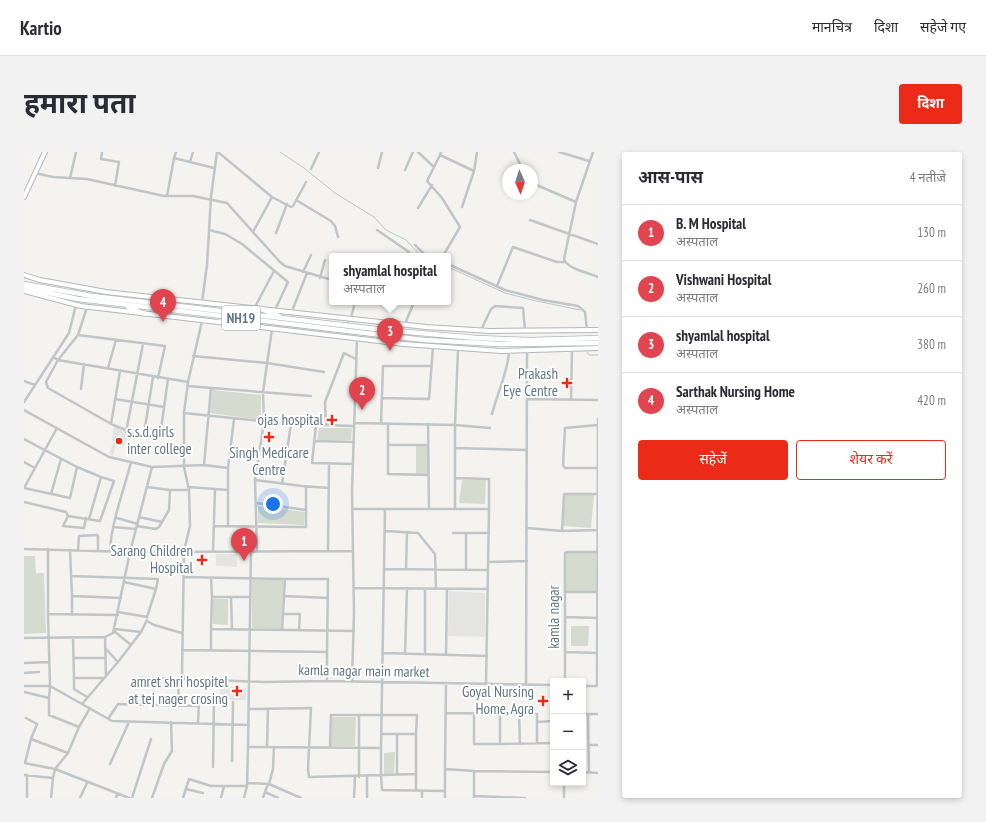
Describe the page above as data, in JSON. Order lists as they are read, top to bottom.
{
  "streets": {
    "highway": ["NH19"],
    "street": ["kamla nagar", "kamla nagar main market"]
  },
  "places": {
    "health": [
      "Prakash Eye Centre",
      "ojas hospital",
      "Singh Medicare Centre",
      "Sarang Children Hospital",
      "amret shri hospitel at tej nager crosing",
      "Goyal Nursing Home, Agra"
    ],
    "other": ["s.s.d.girls inter college"]
  },
  "north": "bottom",
  "page": {
    "header": "Kartio",
    "nav": ["मानचित्र", "दिशा", "सहेजे गए"],
    "title": "हमारा पता",
    "buttons": [
      "दिशा",
      ["सहेजें", "शेयर करें"]
    ],
    "heading": ["आस-पास", "4 नतीजे"],
    "list": [
      {
        "mark": "1",
        "name": "B. M Hospital",
        "note": "अस्पताल",
        "value": "130 m"
      },
      {
        "mark": "2",
        "name": "Vishwani Hospital",
        "note": "अस्पताल",
        "value": "260 m"
      },
      {
        "mark": "3",
        "name": "shyamlal hospital",
        "note": "अस्पताल",
        "value": "380 m"
      },
      {
        "mark": "4",
        "name": "Sarthak Nursing Home",
        "note": "अस्पताल",
        "value": "420 m"
      }
    ],
    "popup": ["shyamlal hospital", "अस्पताल"],
    "pins": [
      "4",
      "3",
      "2",
      "1"
    ],
    "map_buttons": ["+", "−"]
  }
}
